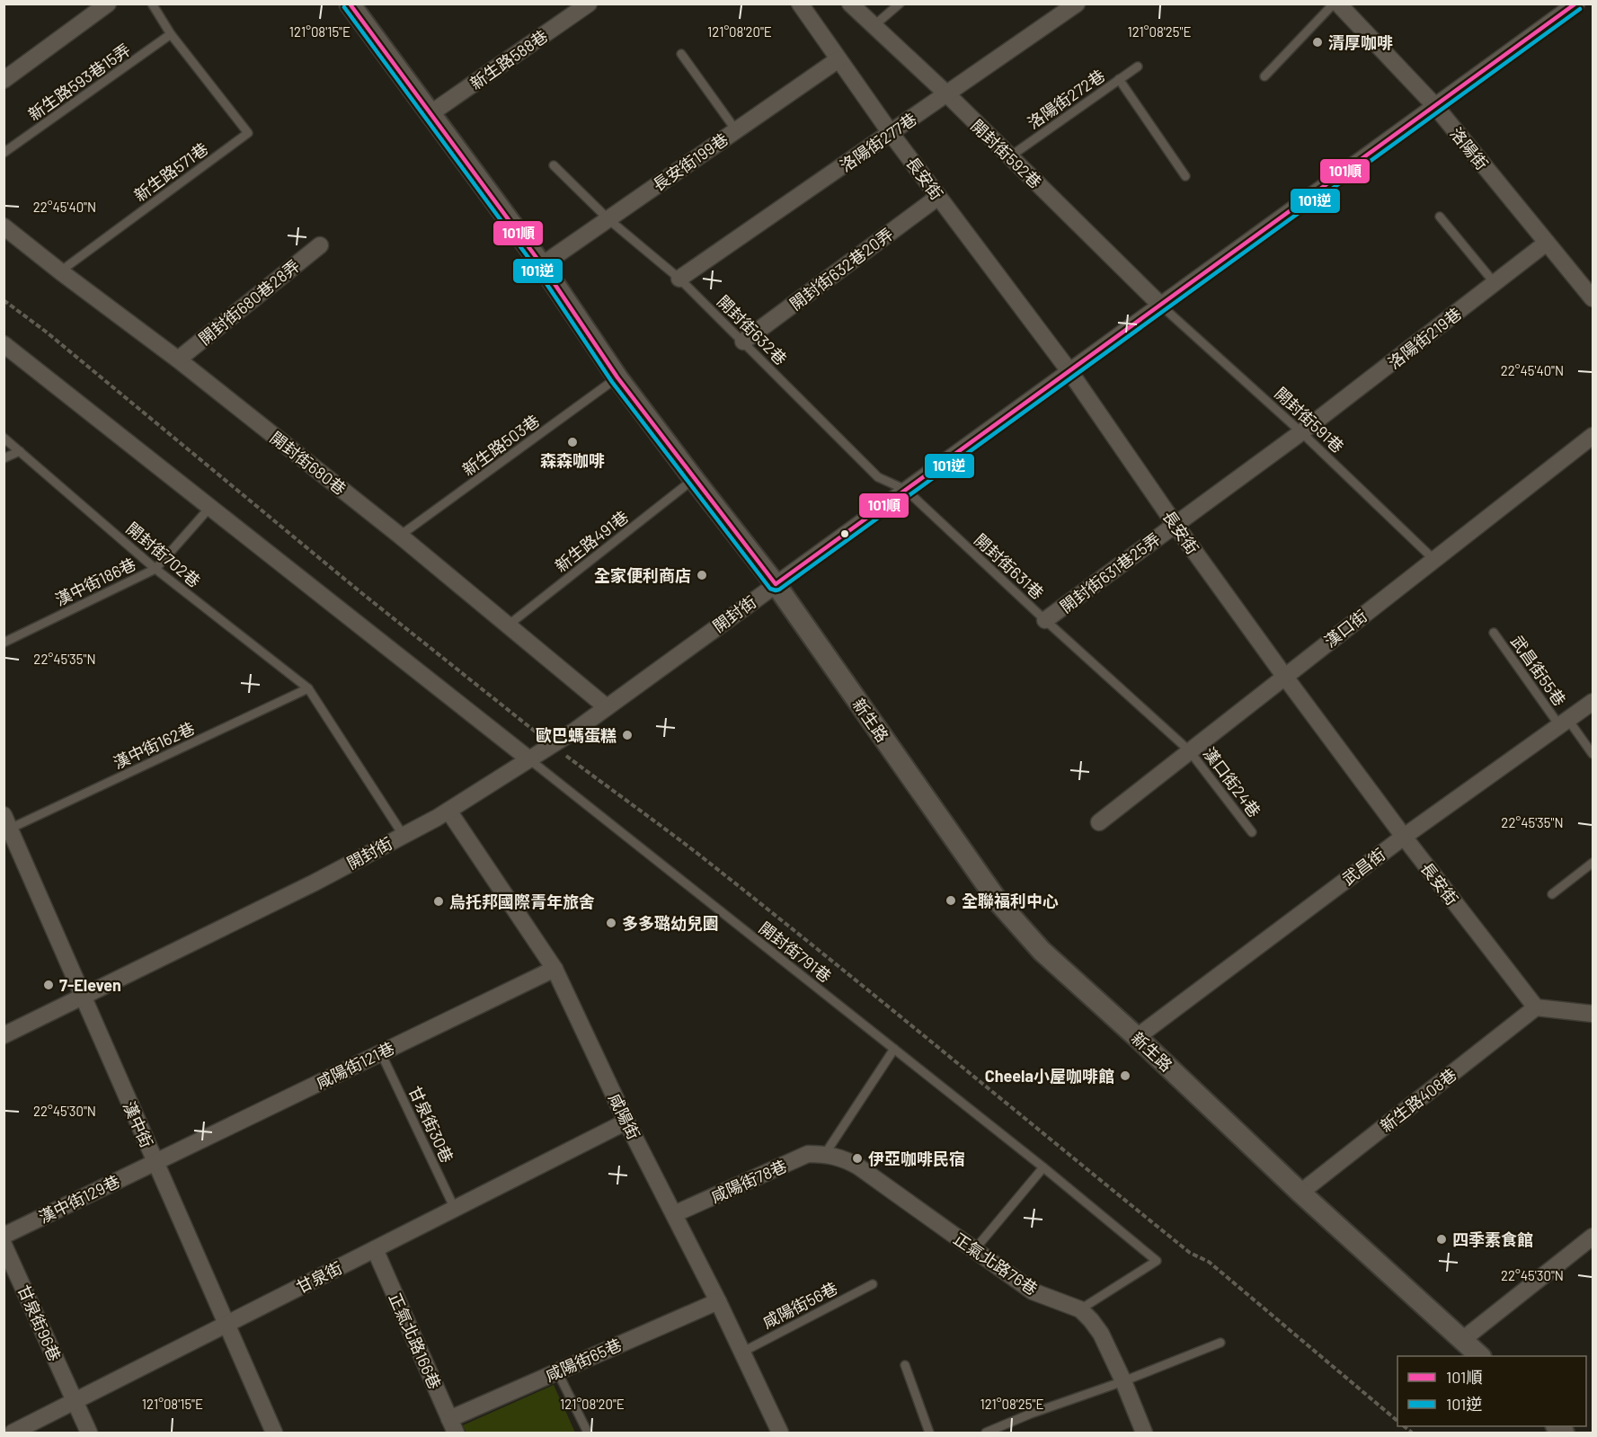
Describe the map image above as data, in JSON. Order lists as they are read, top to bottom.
{
  "streets": {
    "street": [
      "新生路588巷",
      "洛陽街277巷",
      "洛陽街",
      "開封街592巷",
      "長安街199巷",
      "長安街",
      "開封街632巷20弄",
      "開封街680巷28弄",
      "洛陽街219巷",
      "開封街680巷",
      "開封街631巷25弄",
      "開封街",
      "漢口街",
      "新生路",
      "武昌街",
      "咸陽街121巷",
      "新生路408巷",
      "咸陽街",
      "漢中街",
      "咸陽街78巷",
      "漢中街129巷",
      "正氣北路76巷",
      "甘泉街",
      "甘泉街96巷",
      "正氣北路166巷",
      "咸陽街65巷"
    ],
    "lane": [
      "新生路593巷15弄",
      "洛陽街272巷",
      "新生路571巷",
      "開封街632巷",
      "開封街591巷",
      "新生路503巷",
      "新生路491巷",
      "開封街702巷",
      "開封街631巷",
      "漢中街186巷",
      "武昌街55巷",
      "漢中街162巷",
      "漢口街24巷",
      "開封街791巷",
      "甘泉街30巷",
      "咸陽街56巷"
    ]
  },
  "crossings": [
    ["新生路588巷", "新生路"],
    ["新生路593巷15弄", "新生路571巷"],
    ["洛陽街272巷", "開封街592巷"],
    ["洛陽街277巷", "開封街592巷"],
    ["洛陽街277巷", "長安街"],
    ["洛陽街277巷", "開封街632巷"],
    ["洛陽街", "洛陽街219巷"],
    ["洛陽街", "開封街"],
    ["開封街592巷", "開封街591巷"],
    ["開封街592巷", "開封街"],
    ["長安街199巷", "長安街"],
    ["長安街199巷", "開封街632巷"],
    ["長安街199巷", "新生路"],
    ["新生路571巷", "開封街680巷"],
    ["長安街", "開封街632巷20弄"],
    ["長安街", "洛陽街219巷"],
    ["長安街", "開封街631巷25弄"],
    ["長安街", "開封街"],
    ["長安街", "漢口街"],
    ["長安街", "武昌街"],
    ["長安街", "新生路408巷"],
    ["開封街632巷20弄", "開封街632巷"],
    ["開封街680巷28弄", "開封街680巷"],
    ["開封街632巷", "開封街631巷"],
    ["開封街632巷", "開封街"],
    ["洛陽街219巷", "開封街591巷"],
    ["洛陽街219巷", "開封街631巷25弄"],
    ["開封街591巷", "開封街"],
    ["開封街591巷", "漢口街"],
    ["新生路503巷", "開封街680巷"],
    ["新生路503巷", "新生路"],
    ["開封街680巷", "新生路491巷"],
    ["開封街680巷", "開封街"],
    ["新生路491巷", "新生路"],
    ["開封街702巷", "漢中街186巷"],
    ["開封街702巷", "開封街"],
    ["開封街702巷", "漢中街162巷"],
    ["開封街631巷", "開封街631巷25弄"],
    ["開封街631巷", "開封街"],
    ["開封街631巷", "漢口街"],
    ["開封街631巷", "漢口街24巷"],
    ["開封街", "新生路"],
    ["開封街", "開封街791巷"],
    ["開封街", "咸陽街"],
    ["開封街", "漢中街"],
    ["漢口街", "漢口街24巷"],
    ["武昌街55巷", "武昌街"],
    ["新生路", "武昌街"],
    ["新生路", "新生路408巷"],
    ["漢中街162巷", "漢中街"],
    ["開封街791巷", "正氣北路76巷"],
    ["咸陽街121巷", "咸陽街"],
    ["咸陽街121巷", "漢中街"],
    ["咸陽街121巷", "甘泉街30巷"],
    ["咸陽街121巷", "漢中街129巷"],
    ["咸陽街", "咸陽街78巷"],
    ["咸陽街", "甘泉街"],
    ["咸陽街", "咸陽街56巷"],
    ["咸陽街", "咸陽街65巷"],
    ["漢中街", "漢中街129巷"],
    ["漢中街", "甘泉街"],
    ["甘泉街30巷", "甘泉街"],
    ["咸陽街78巷", "正氣北路76巷"],
    ["甘泉街", "甘泉街96巷"],
    ["甘泉街", "正氣北路166巷"],
    ["正氣北路166巷", "咸陽街65巷"]
  ],
  "places": [
    "清厚咖啡",
    "森森咖啡",
    "全家便利商店",
    "歐巴螞蛋糕",
    "全聯福利中心",
    "烏托邦國際青年旅舍",
    "多多璐幼兒園",
    "7-Eleven",
    "Cheela小屋咖啡館",
    "伊亞咖啡民宿",
    "四季素食館"
  ],
  "lines": ["transit line 101順", "transit line 101逆"],
  "legend": ["101順", "101逆"],
  "coordinates": [
    "121°08'15\"E",
    "121°08'20\"E",
    "121°08'25\"E",
    "22°45'40\"N",
    "22°45'35\"N",
    "22°45'30\"N"
  ]
}
